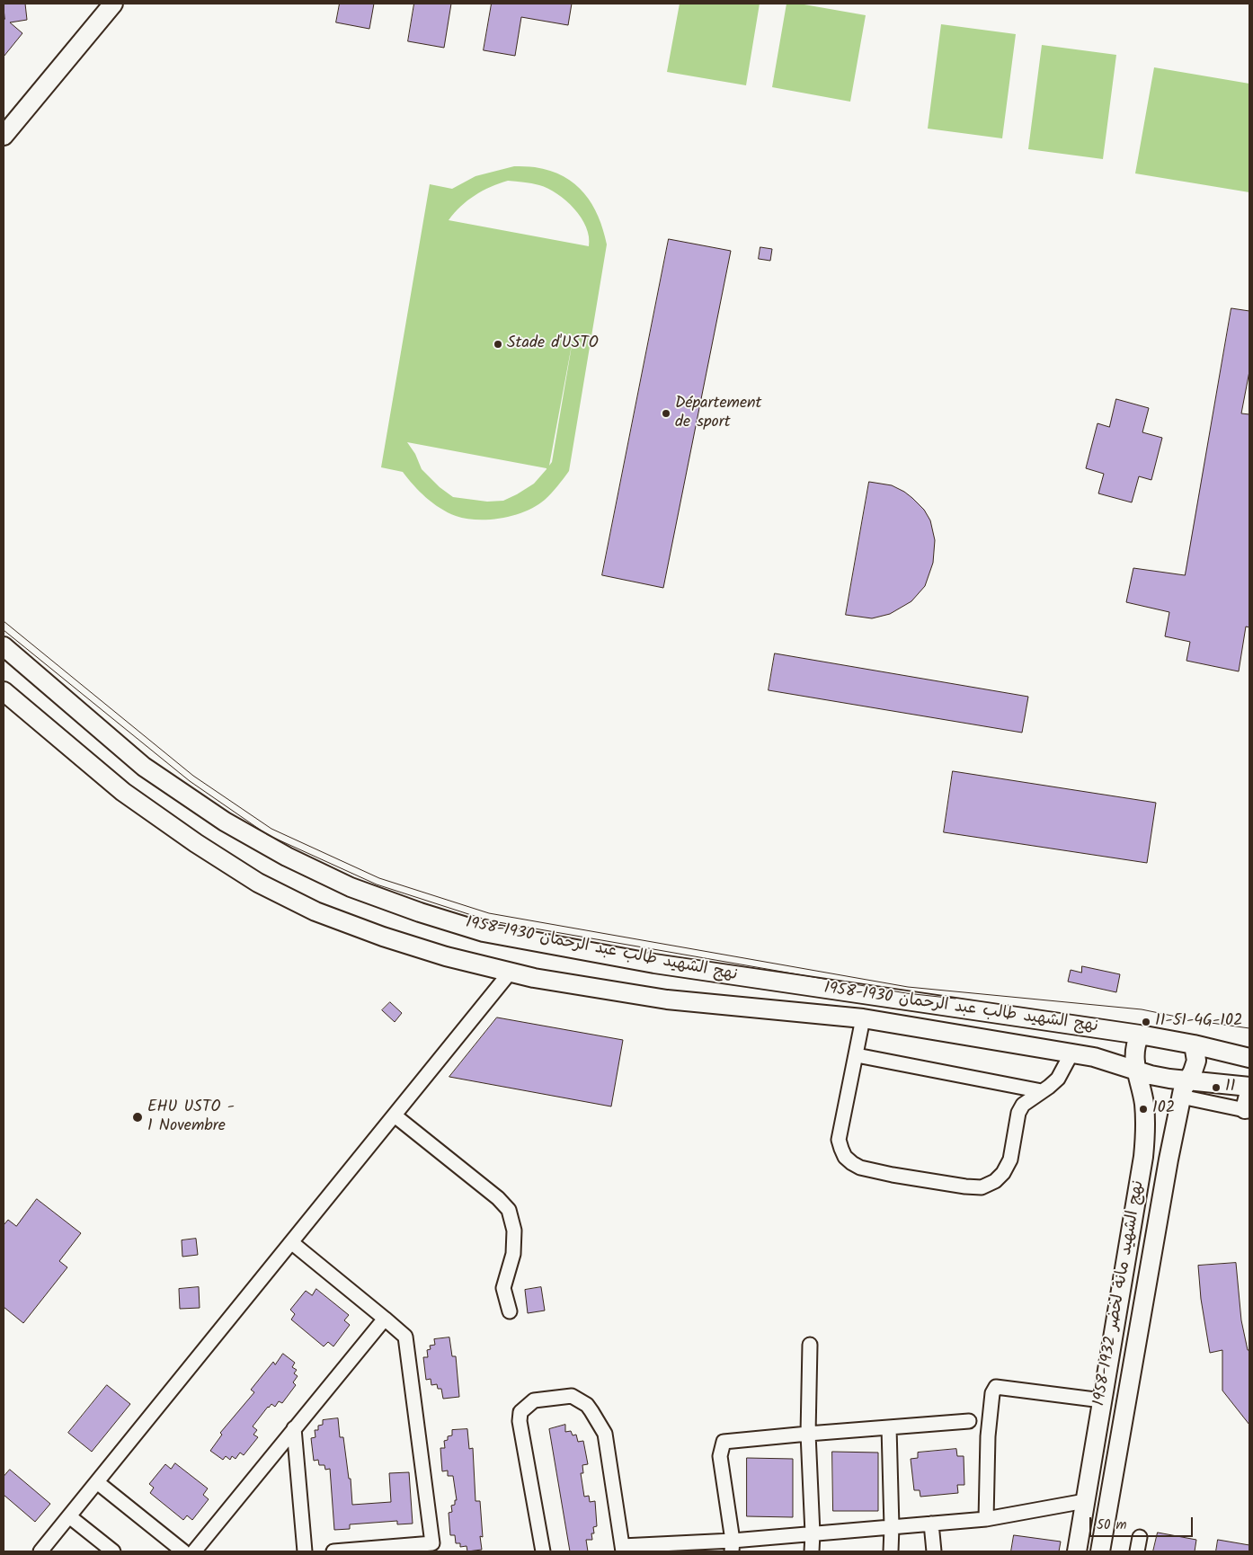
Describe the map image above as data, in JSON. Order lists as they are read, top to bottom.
{
  "streets": {
    "main road": ["نهج الشهيد طالب عبد الرحمان 1930-1958", "نهج الشهيد مانة لخضر 1932-1958"]
  },
  "crossings": [
    ["نهج الشهيد طالب عبد الرحمان 1930-1958", "نهج الشهيد مانة لخضر 1932-1958"]
  ],
  "places": [
    "Stade d'USTO",
    "Département de sport",
    "11-51-4G-102",
    "11",
    "102",
    "EHU USTO - 1 Novembre"
  ],
  "scale_bar": "50 m"
}
